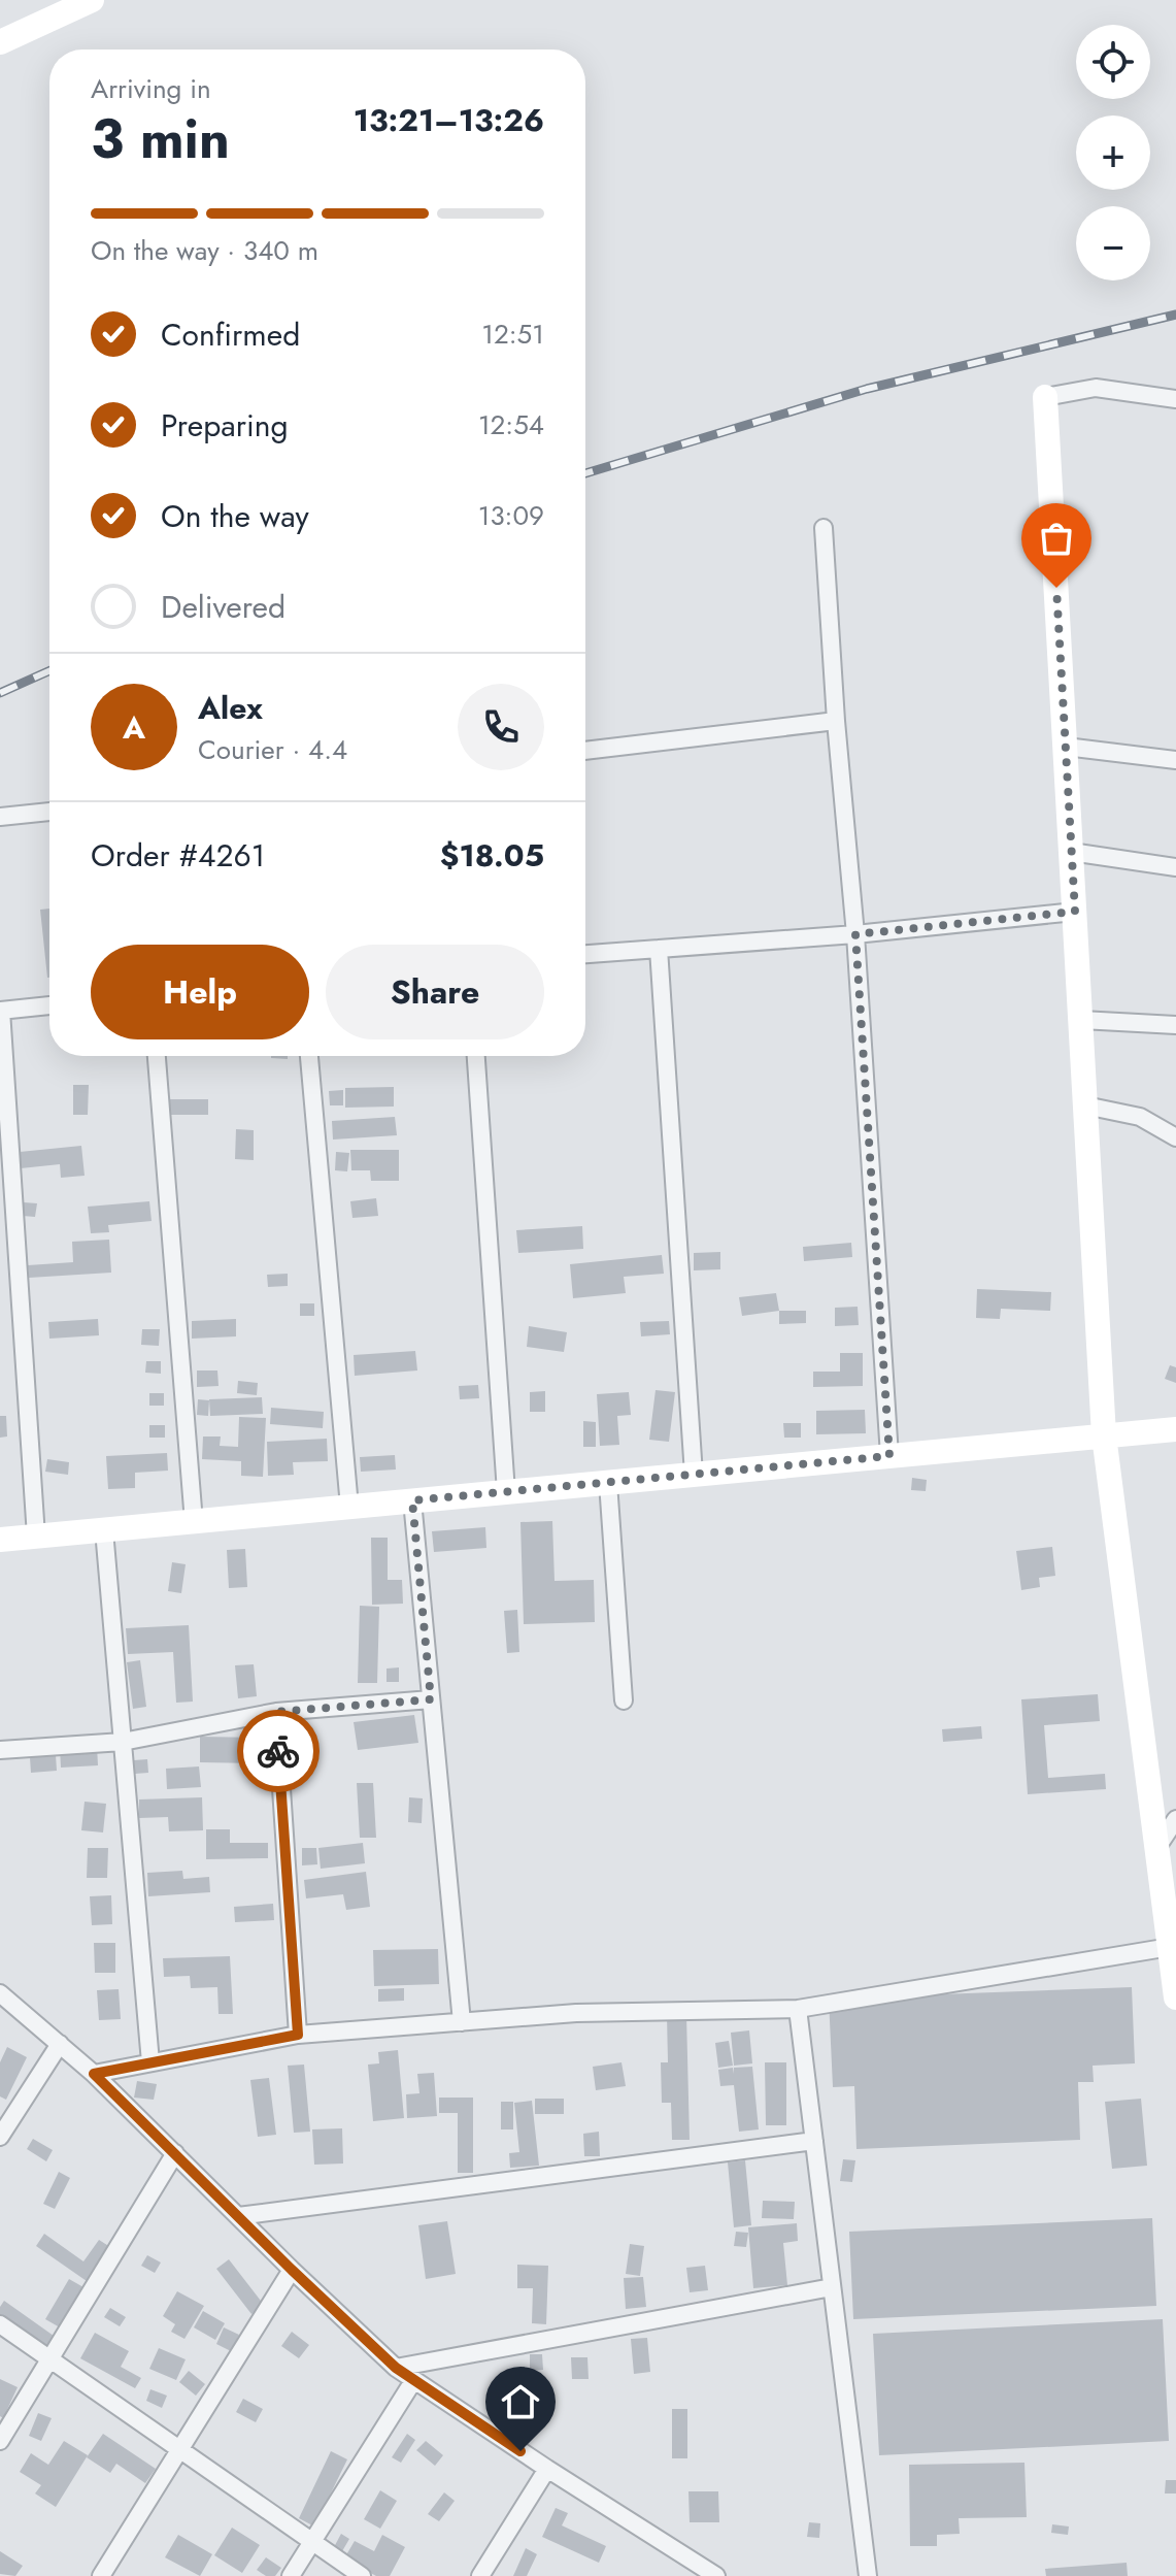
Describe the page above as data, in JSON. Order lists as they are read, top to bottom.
{
  "page": {
    "map_buttons": ["+", "−"],
    "heading": ["3 min", "Arriving in", "13:21–13:26"],
    "panel": [
      "Alex",
      "Courier · 4.4",
      "Order #4261",
      "$18.05"
    ],
    "bar": "On the way · 340 m",
    "list": [
      ["Confirmed", "12:51"],
      ["Preparing", "12:54"],
      ["On the way", "13:09"],
      "Delivered"
    ],
    "round": "A",
    "buttons": ["Help", "Share"]
  }
}
